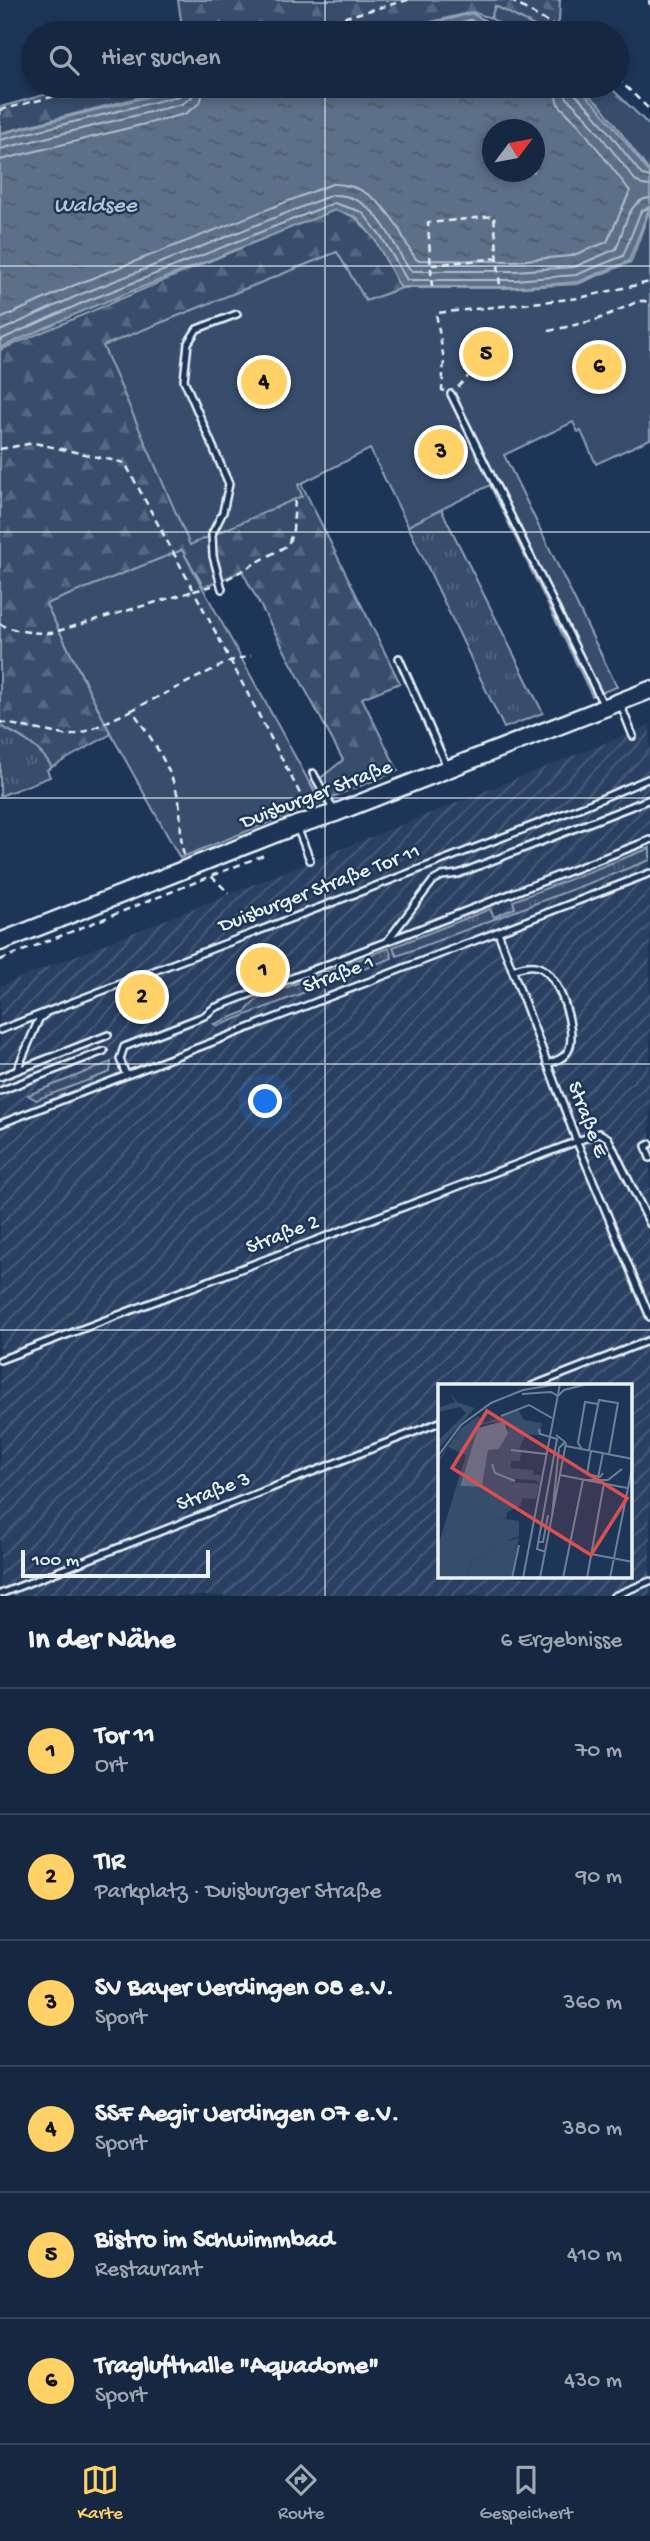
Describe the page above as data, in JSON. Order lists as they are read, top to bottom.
{
  "streets": {
    "main road": ["Duisburger Straße"],
    "lane": [
      "Duisburger Straße Tor 11",
      "Straße 1",
      "Straße E",
      "Straße 2",
      "Straße 3"
    ]
  },
  "crossings": [
    ["Straße 1", "Straße E"],
    ["Straße E", "Straße 2"]
  ],
  "water": ["Waldsee"],
  "scale_bar": "100 m",
  "north": "top right",
  "page": {
    "search": "Hier suchen",
    "pins": [
      "5",
      "6",
      "4",
      "3",
      "1",
      "2"
    ],
    "scale": "100 m",
    "heading": ["In der Nähe", "6 Ergebnisse"],
    "list": [
      {
        "mark": "1",
        "name": "Tor 11",
        "note": "Ort",
        "value": "70 m"
      },
      {
        "mark": "2",
        "name": "TIR",
        "note": "Parkplatz · Duisburger Straße",
        "value": "90 m"
      },
      {
        "mark": "3",
        "name": "SV Bayer Uerdingen 08 e.V.",
        "note": "Sport",
        "value": "360 m"
      },
      {
        "mark": "4",
        "name": "SSF Aegir Uerdingen 07 e.V.",
        "note": "Sport",
        "value": "380 m"
      },
      {
        "mark": "5",
        "name": "Bistro im Schwimmbad",
        "note": "Restaurant",
        "value": "410 m"
      },
      {
        "mark": "6",
        "name": "Traglufthalle \"Aquadome\"",
        "note": "Sport",
        "value": "430 m"
      }
    ],
    "nav": ["Karte", "Route", "Gespeichert"]
  }
}
